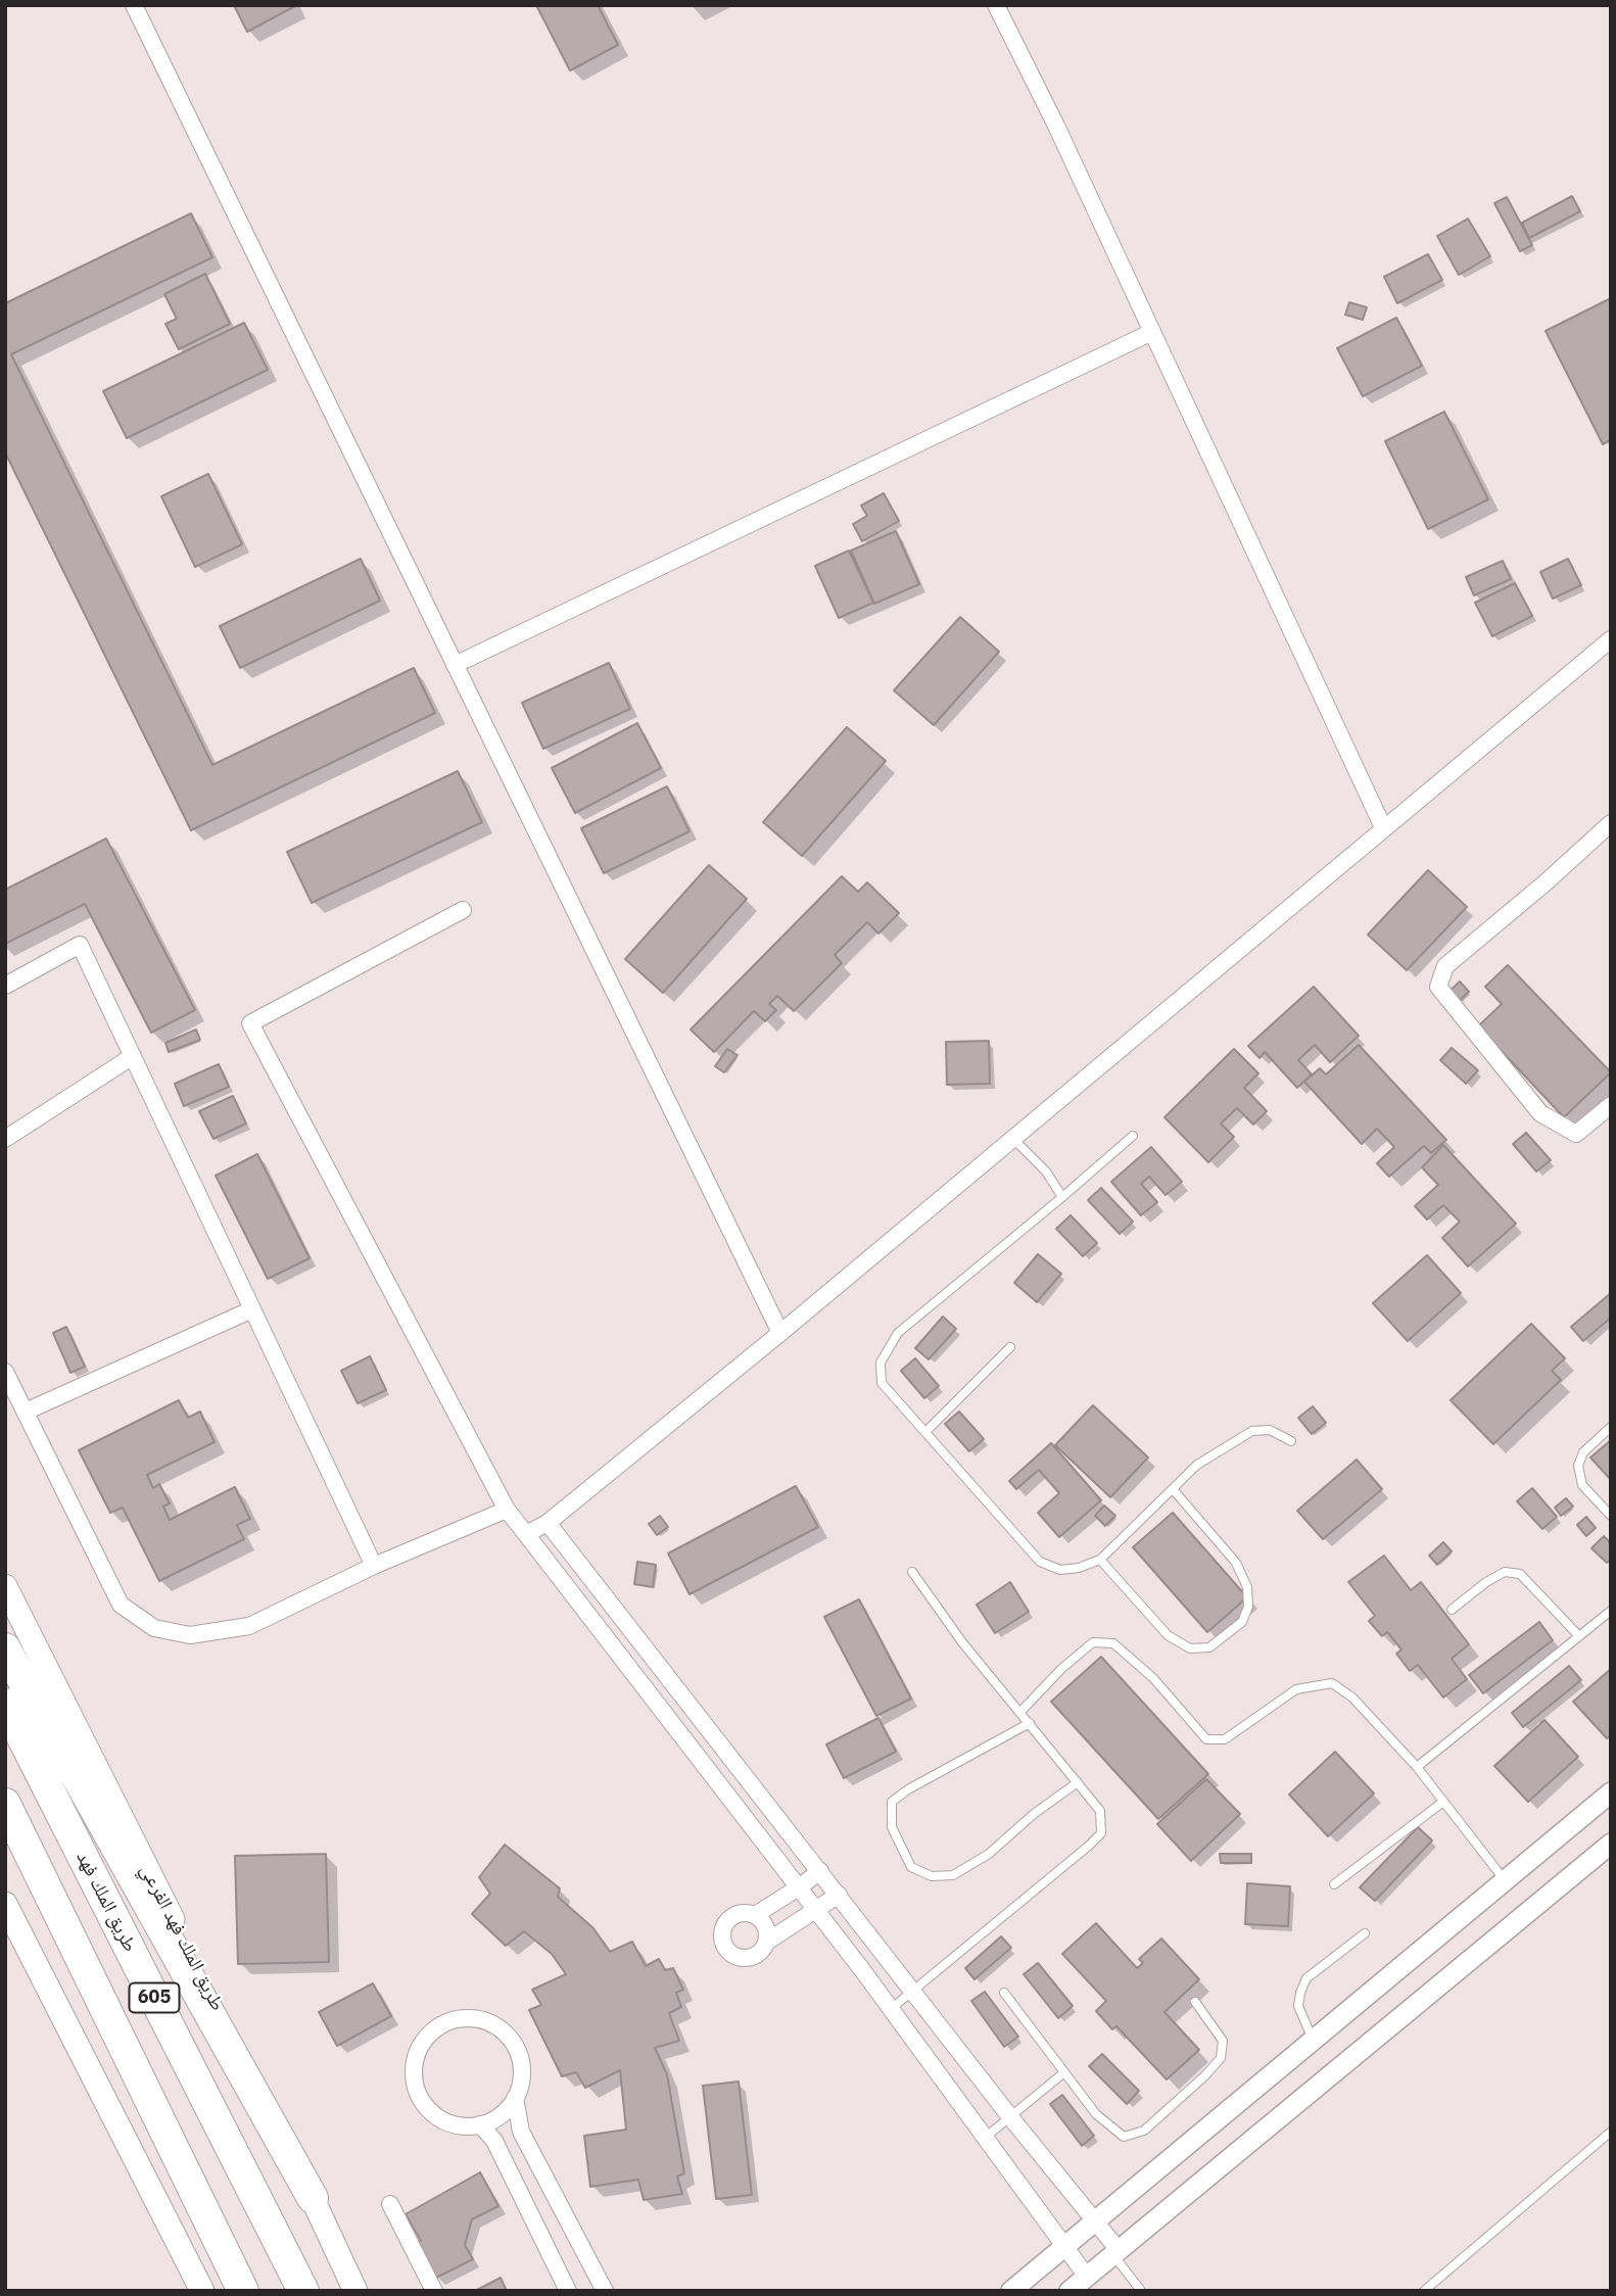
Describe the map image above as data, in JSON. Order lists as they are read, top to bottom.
{
  "streets": {
    "highway": ["طريق الملك فهد", "605"],
    "main road": ["طريق الملك فهد الفرعي"]
  }
}
